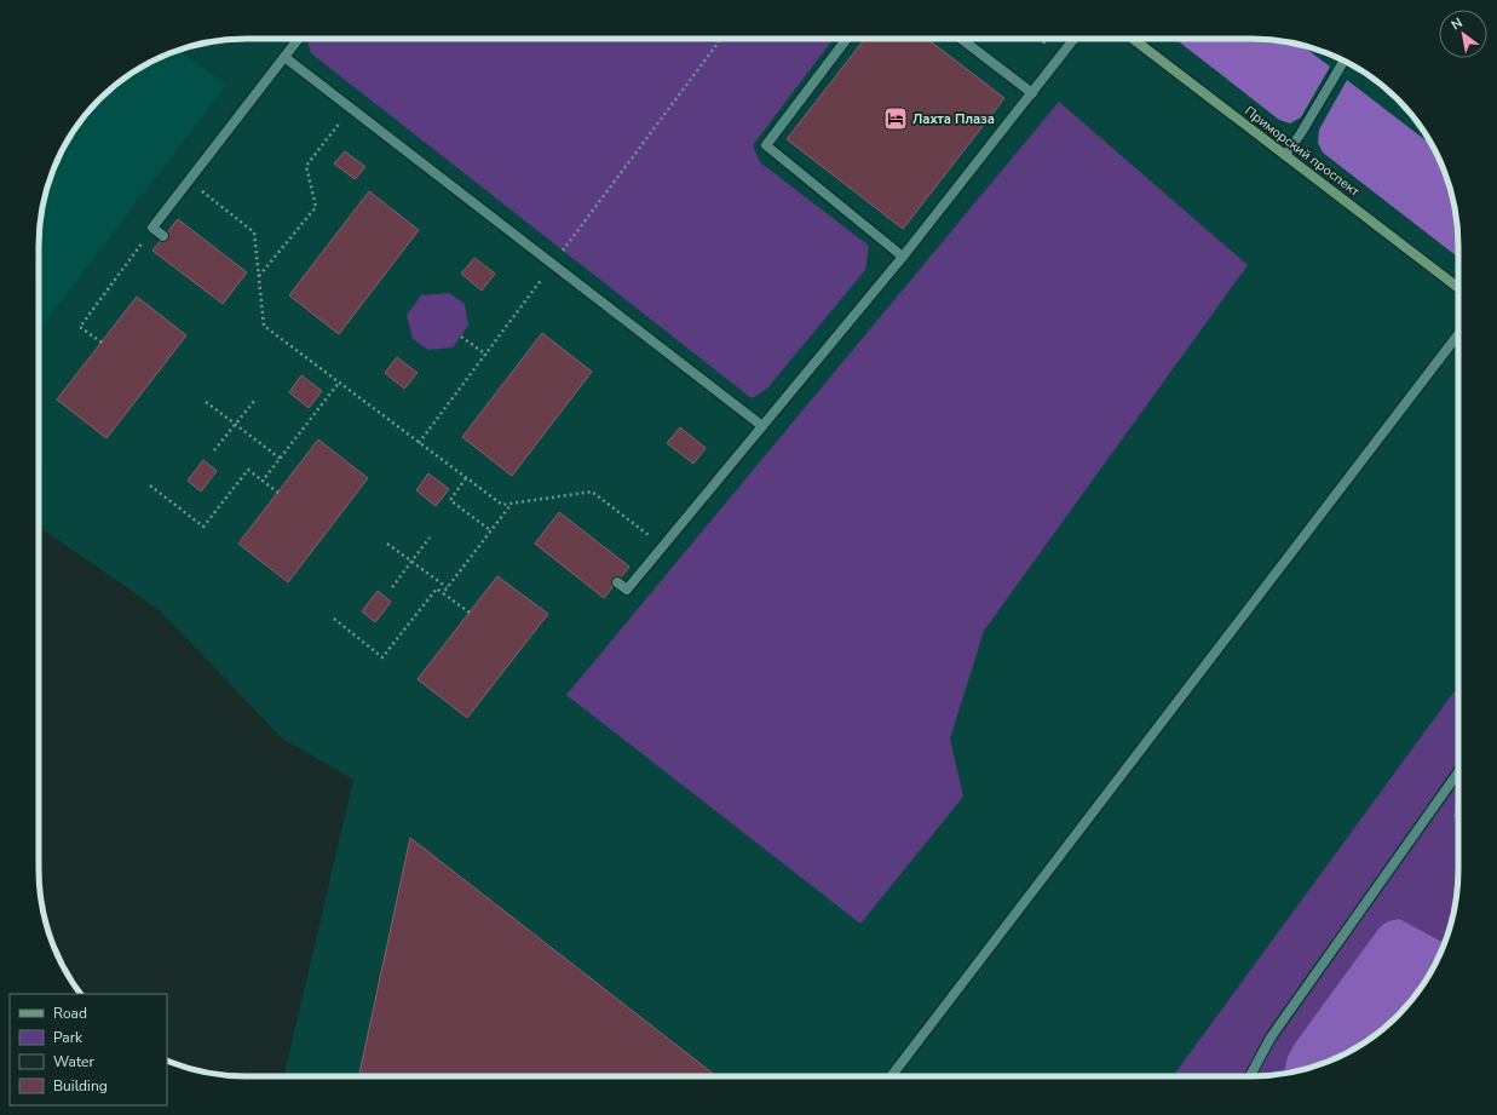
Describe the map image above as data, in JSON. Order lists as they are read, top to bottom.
{
  "streets": {
    "street": ["Приморский проспект"]
  },
  "places": {
    "hotel": ["Лахта Плаза"]
  },
  "legend": [
    "Road",
    "Park",
    "Water",
    "Building"
  ],
  "north": "top left"
}
